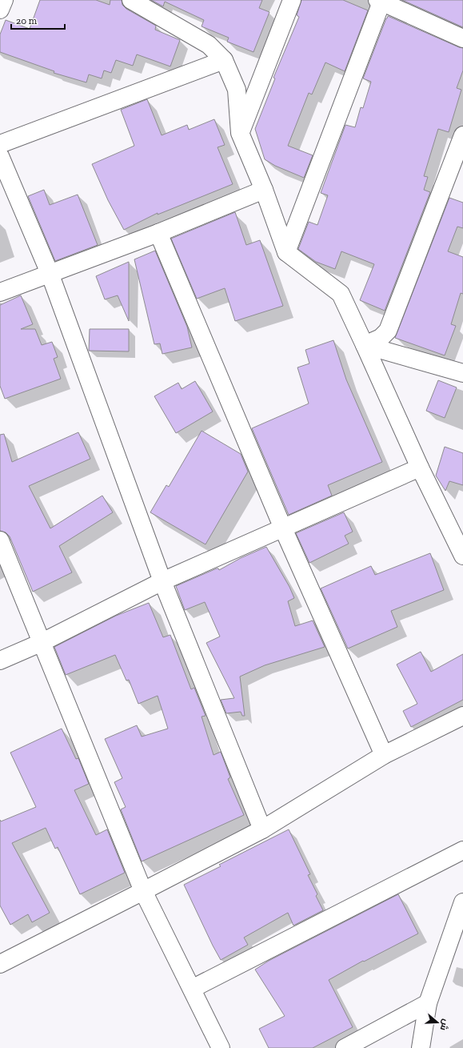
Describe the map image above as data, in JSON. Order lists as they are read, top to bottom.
{
  "scale_bar": "20 m",
  "north": "right"
}
